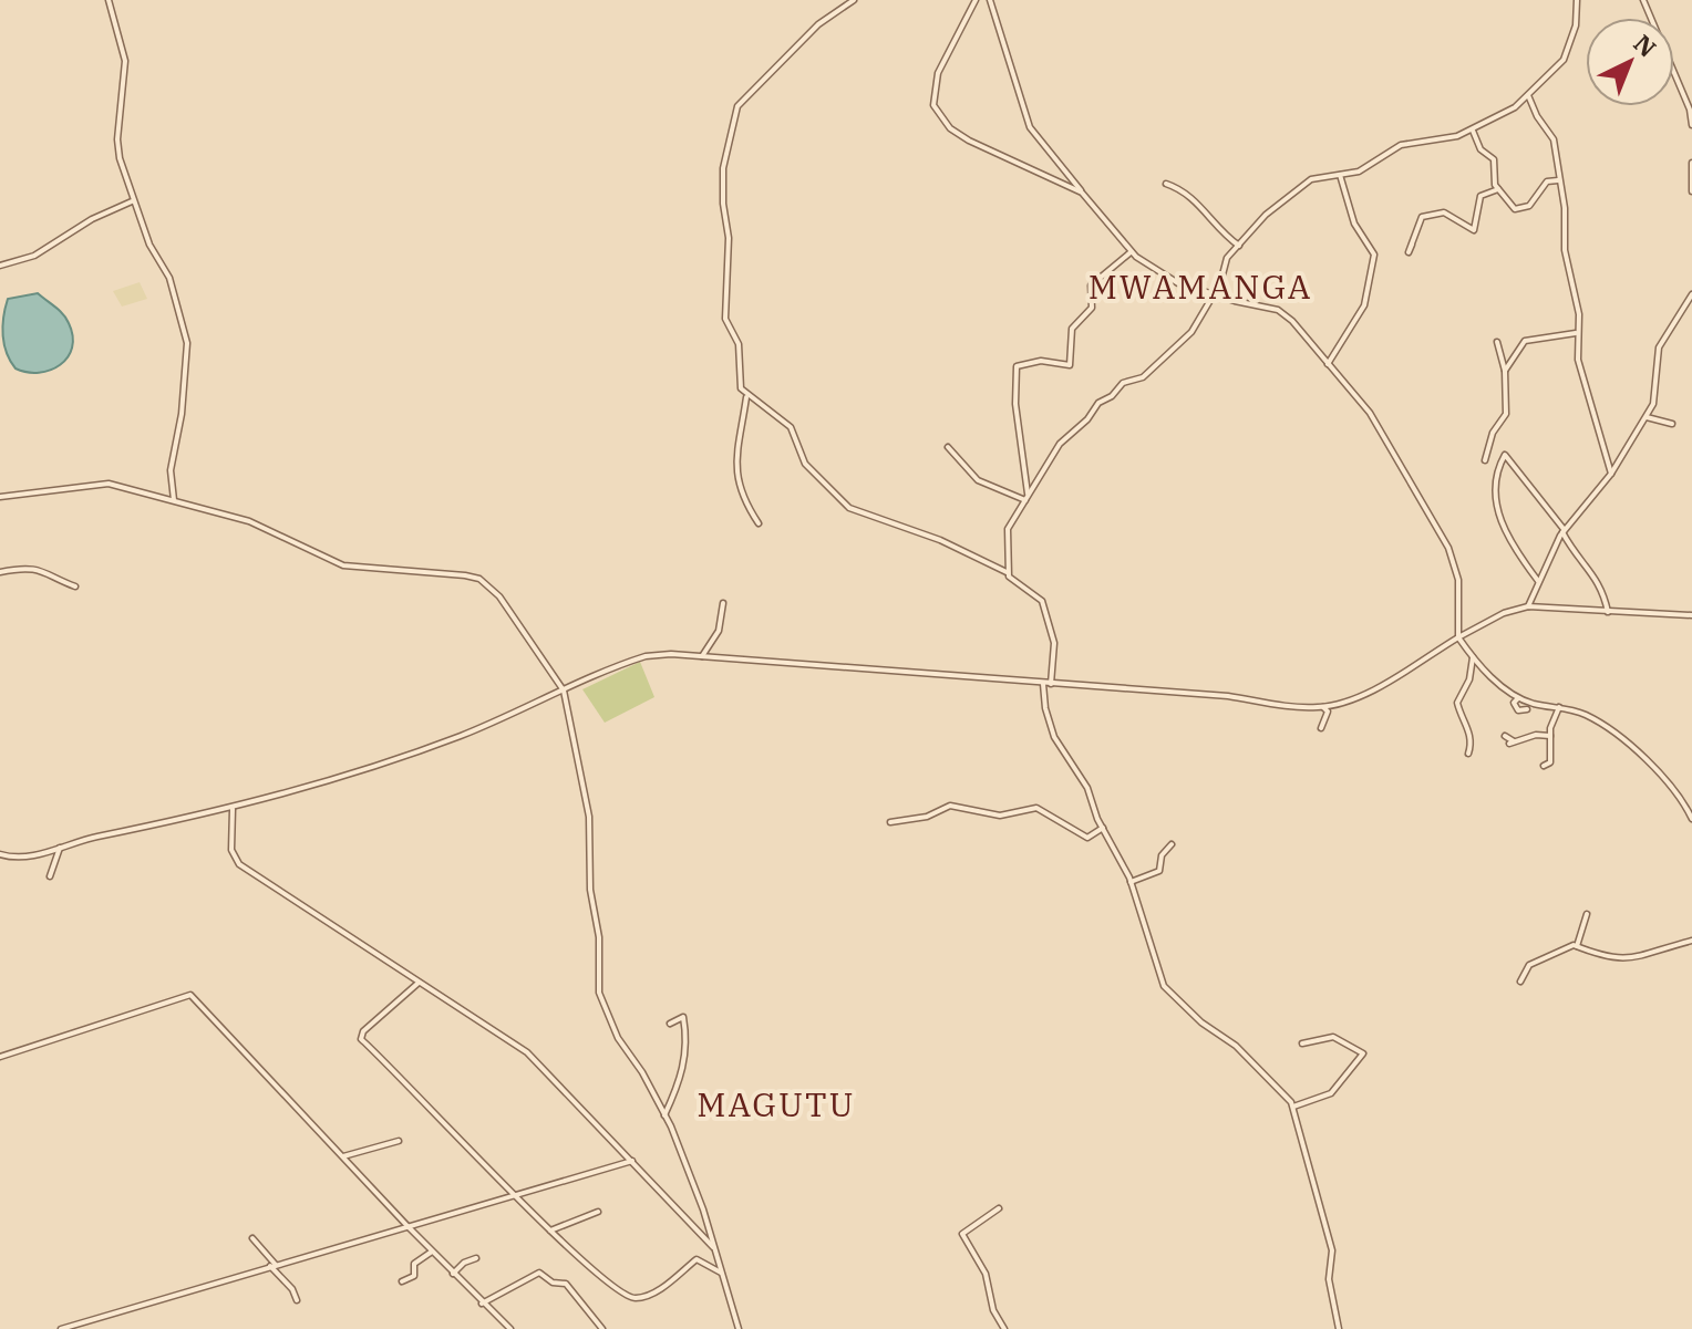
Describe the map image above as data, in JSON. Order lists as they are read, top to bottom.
{
  "districts": ["MWAMANGA", "MAGUTU"],
  "north": "top right"
}
